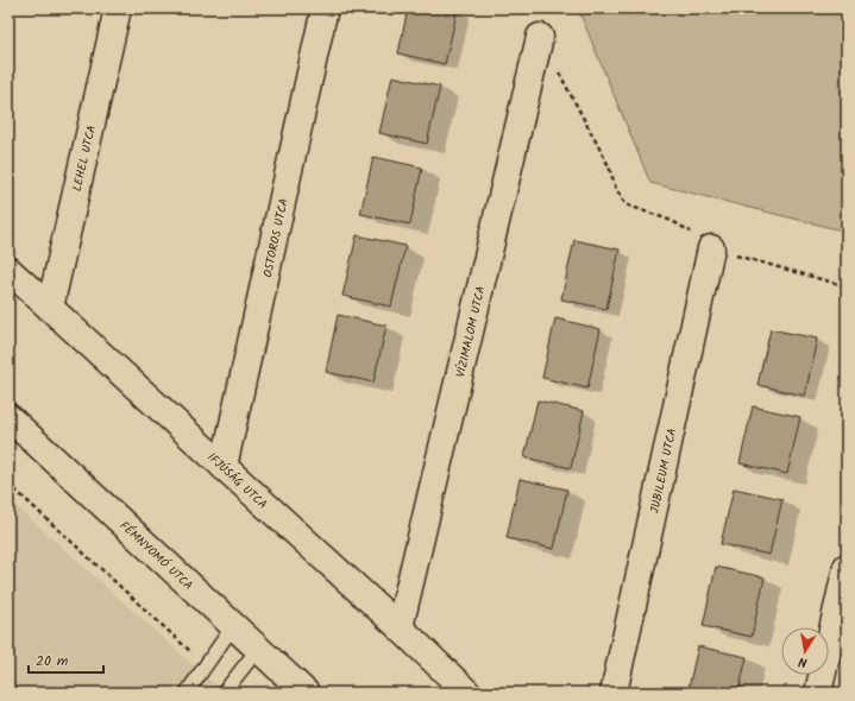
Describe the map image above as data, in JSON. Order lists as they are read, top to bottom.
{
  "streets": {
    "street": [
      "LEHEL UTCA",
      "OSTOROS UTCA",
      "VÍZIMALOM UTCA",
      "JUBILEUM UTCA",
      "IFJÚSÁG UTCA",
      "FÉMNYOMÓ UTCA"
    ]
  },
  "crossings": [
    ["LEHEL UTCA", "IFJÚSÁG UTCA"],
    ["OSTOROS UTCA", "IFJÚSÁG UTCA"],
    ["VÍZIMALOM UTCA", "IFJÚSÁG UTCA"]
  ],
  "scale_bar": "20 m",
  "north": "bottom"
}
